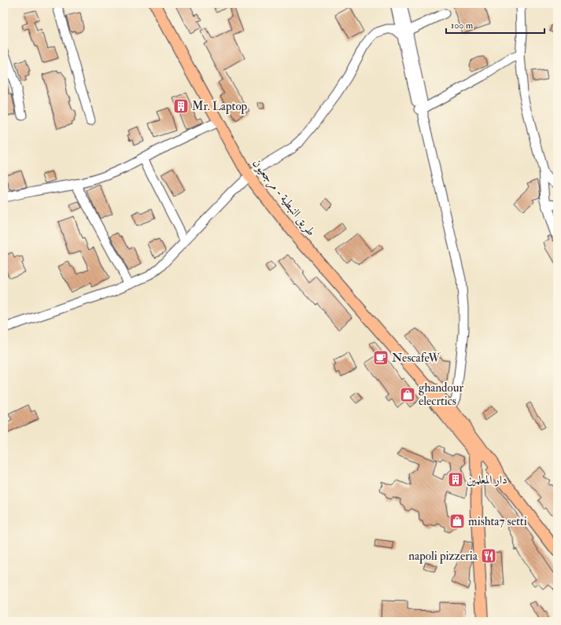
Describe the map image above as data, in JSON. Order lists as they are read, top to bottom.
{
  "streets": {
    "main road": ["طريق النبطية - مرجعيون"]
  },
  "places": {
    "building": ["Mr. Laptop", "دار المعلمين"],
    "cafe": ["NescafeW"],
    "shop": ["ghandour elecrtics", "mishta7 setti"],
    "restaurant": ["napoli pizzeria"]
  },
  "scale_bar": "100 m"
}
